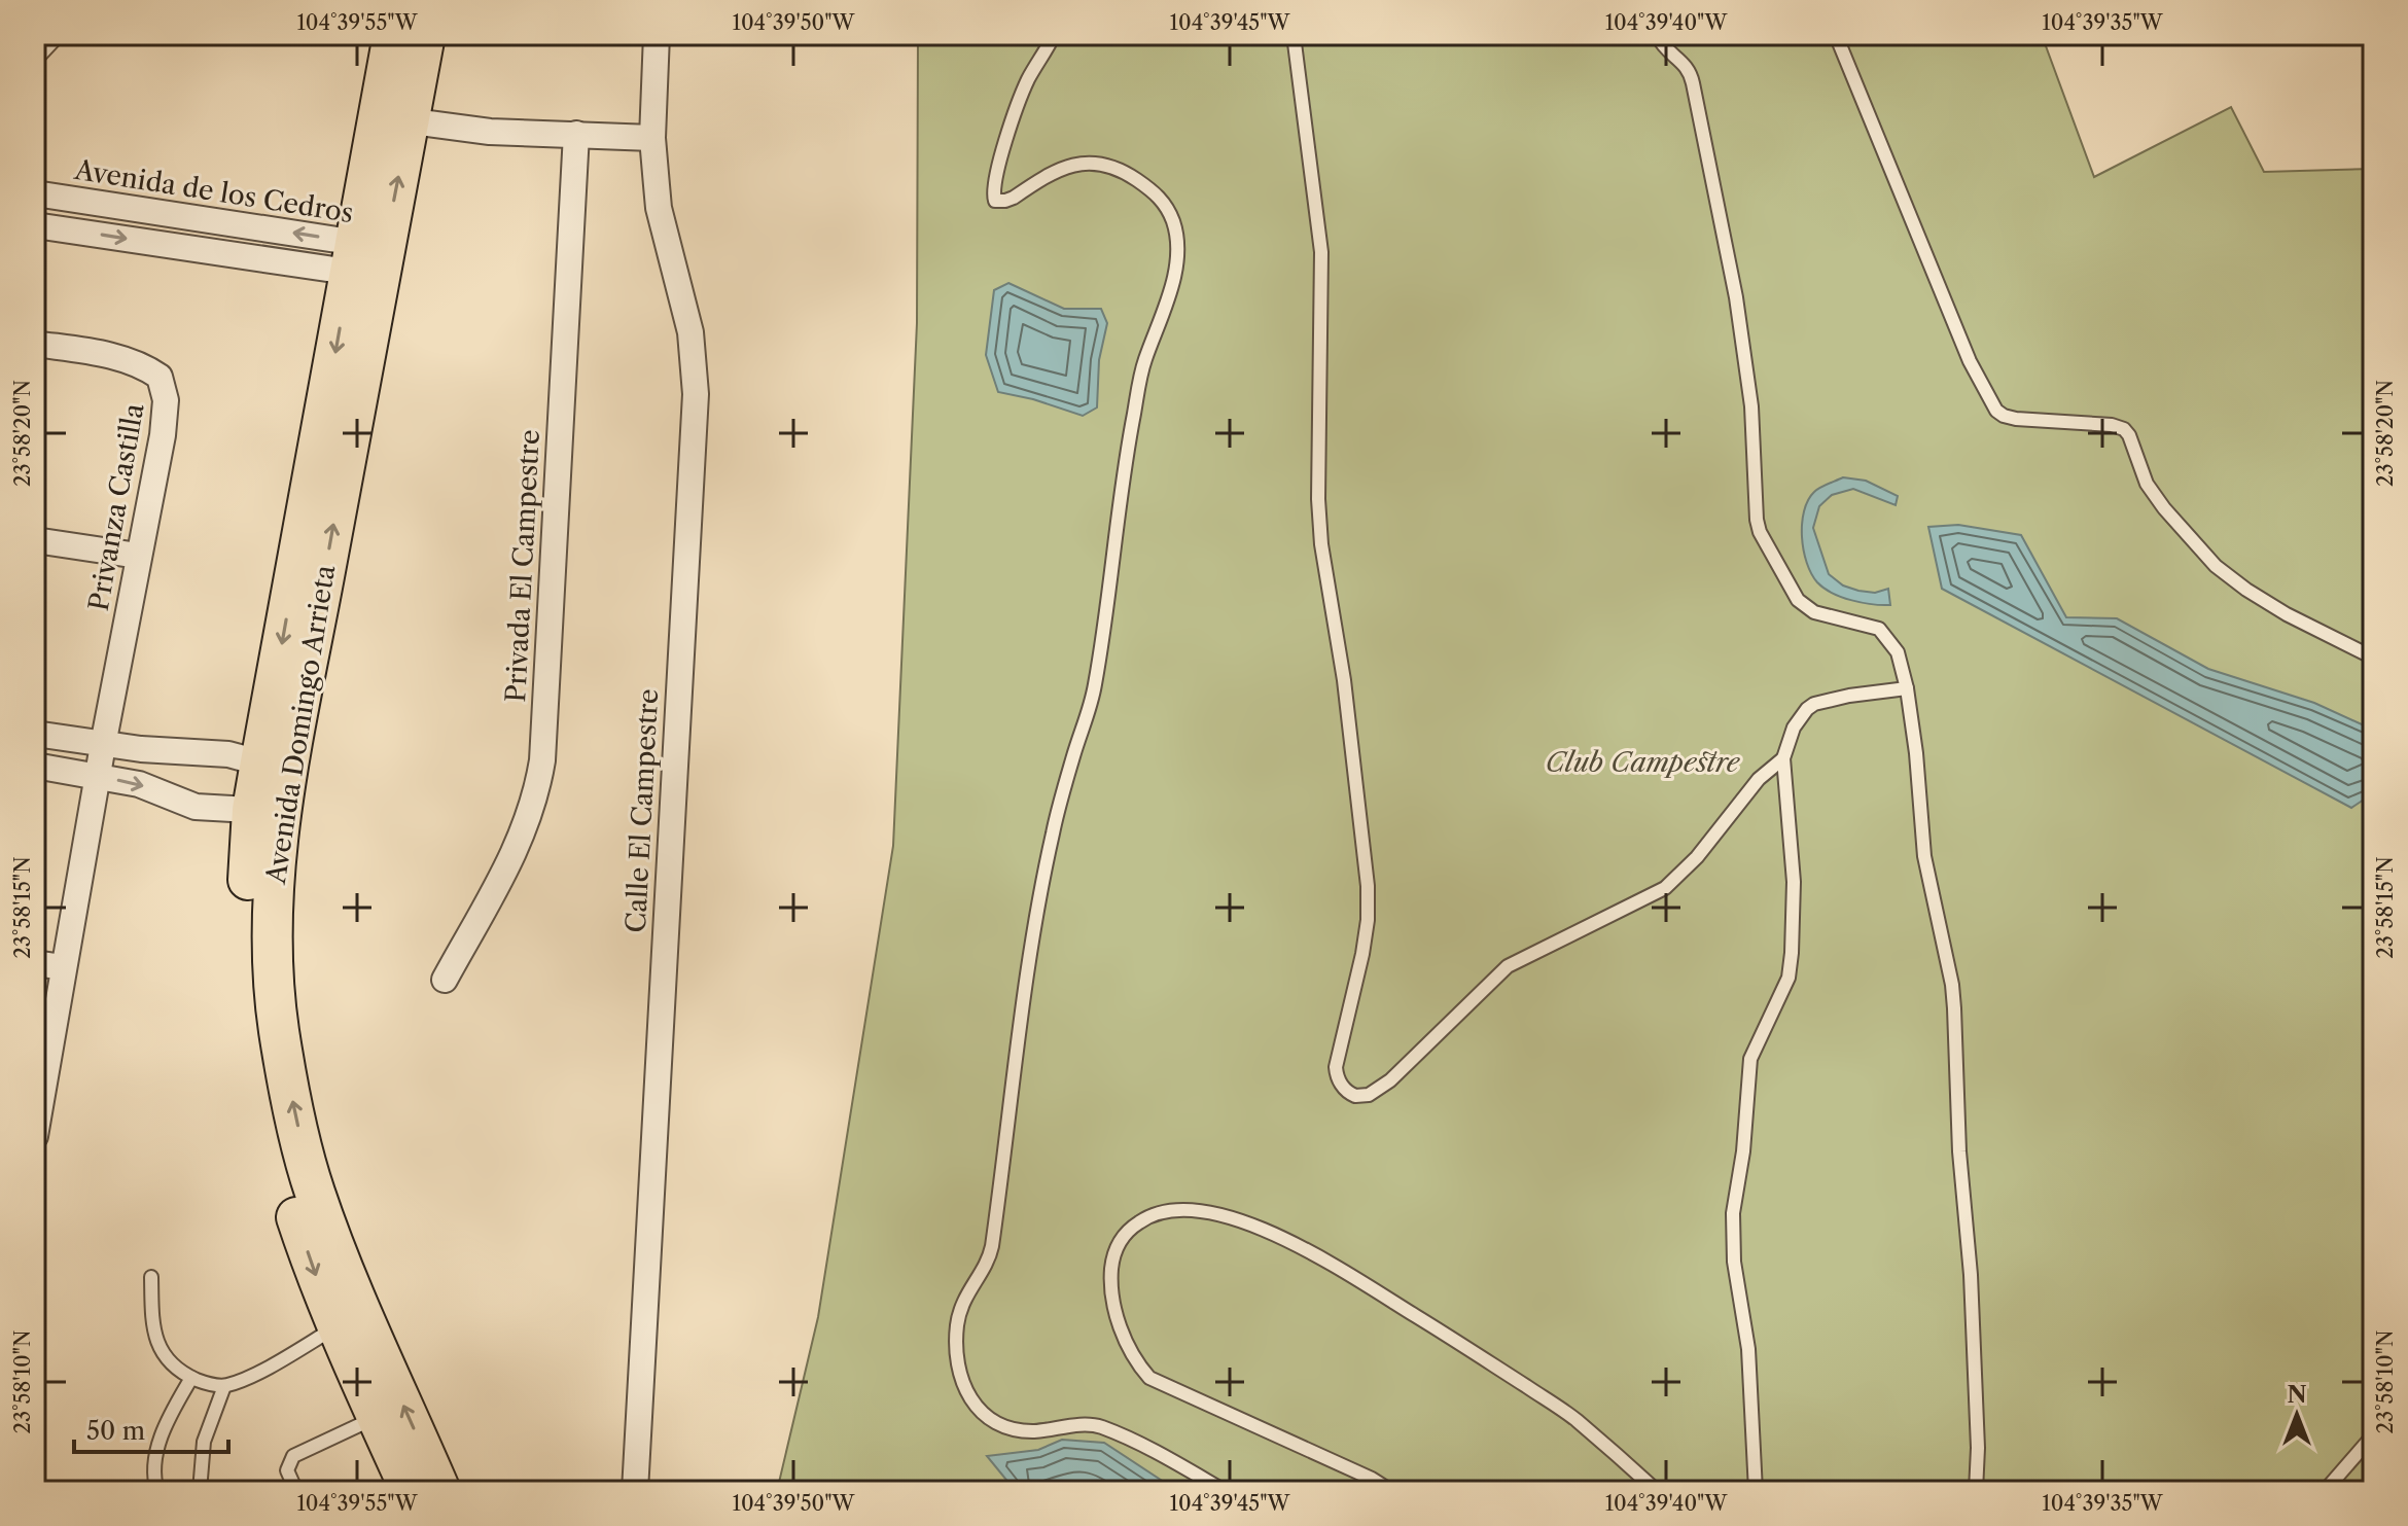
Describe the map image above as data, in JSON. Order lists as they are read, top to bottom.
{
  "streets": {
    "main road": ["Avenida Domingo Arrieta"],
    "street": [
      "Avenida de los Cedros",
      "Privanza Castilla",
      "Privada El Campestre",
      "Calle El Campestre"
    ]
  },
  "crossings": [
    ["Avenida de los Cedros", "Avenida Domingo Arrieta"]
  ],
  "parks": ["Club Campestre"],
  "scale_bar": "50 m",
  "north": "top",
  "coordinates": [
    "104°39'55\"W",
    "104°39'50\"W",
    "104°39'45\"W",
    "104°39'40\"W",
    "104°39'35\"W",
    "23°58'20\"N",
    "23°58'15\"N",
    "23°58'10\"N"
  ]
}
